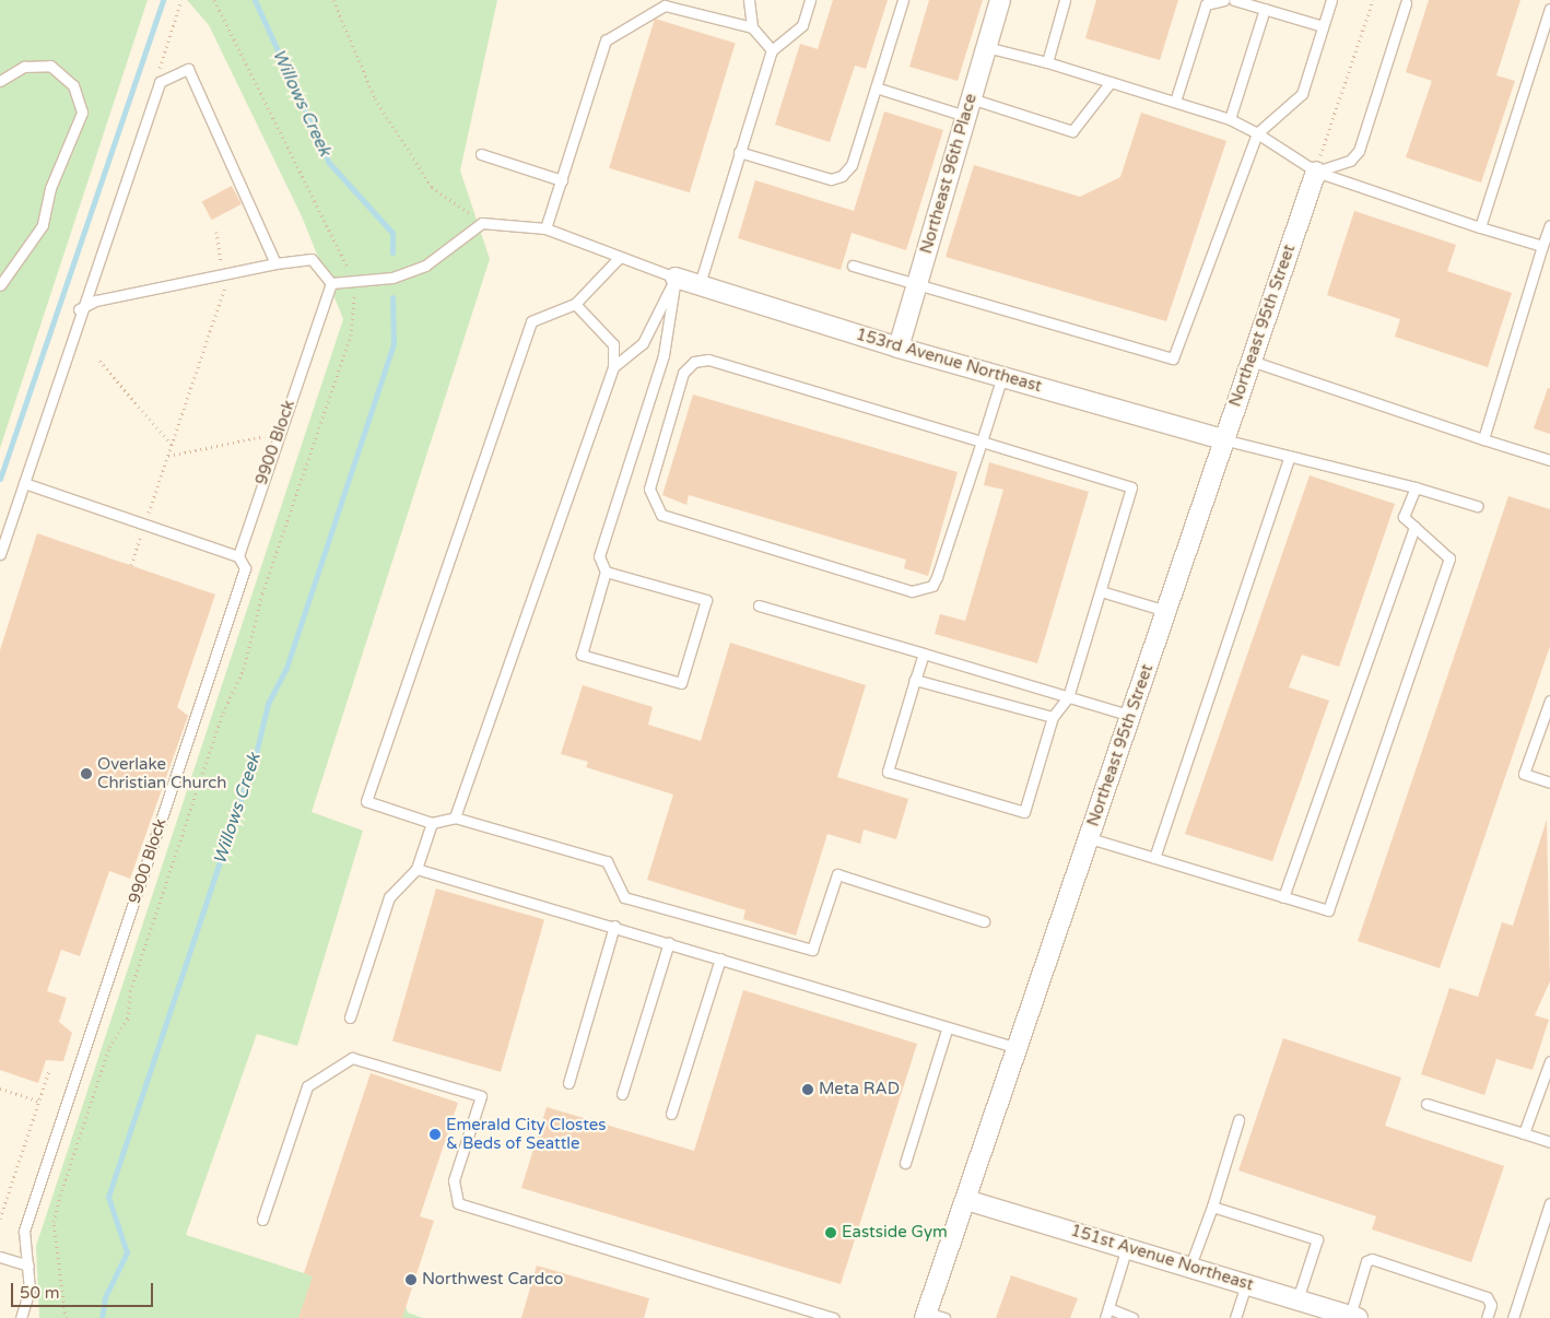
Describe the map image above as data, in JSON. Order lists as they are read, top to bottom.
{
  "streets": {
    "street": [
      "Northeast 96th Place",
      "Northeast 95th Street",
      "153rd Avenue Northeast",
      "151st Avenue Northeast"
    ],
    "lane": ["9900 Block"]
  },
  "crossings": [
    ["Northeast 96th Place", "153rd Avenue Northeast"],
    ["Northeast 95th Street", "153rd Avenue Northeast"],
    ["Northeast 95th Street", "151st Avenue Northeast"]
  ],
  "water": ["Willows Creek"],
  "places": [
    "Overlake Christian Church",
    "Meta RAD",
    "Emerald City Clostes & Beds of Seattle",
    "Eastside Gym",
    "Northwest Cardco"
  ],
  "scale_bar": "50 m"
}
